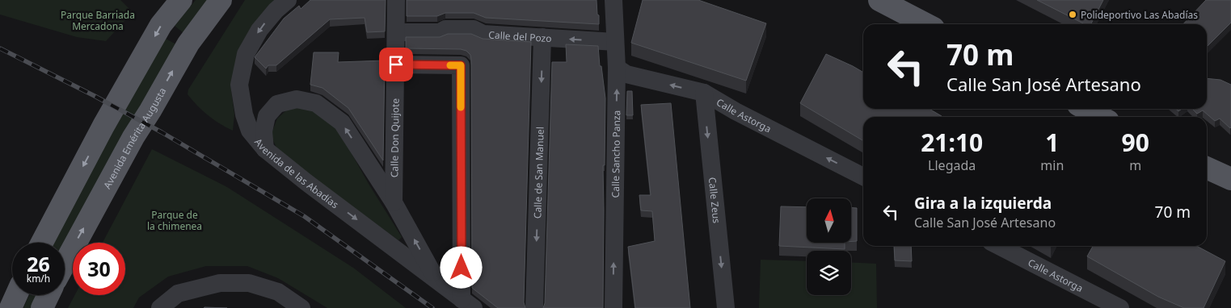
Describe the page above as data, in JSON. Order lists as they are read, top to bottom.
{
  "streets": {
    "main road": ["Avenida Emérita Augusta"],
    "street": [
      "Calle del Pozo",
      "Calle Astorga",
      "Calle Don Quijote",
      "Calle Sancho Panza",
      "Avenida de las Abadías",
      "Calle de San Manuel",
      "Calle Zeus"
    ]
  },
  "crossings": [
    ["Calle del Pozo", "Calle Sancho Panza"],
    ["Calle del Pozo", "Calle de San Manuel"],
    ["Calle Astorga", "Calle Sancho Panza"],
    ["Calle Astorga", "Calle Zeus"],
    ["Calle Don Quijote", "Avenida de las Abadías"]
  ],
  "one_way": [
    "Calle Astorga",
    "Calle Sancho Panza",
    "Calle de San Manuel",
    "Calle Zeus"
  ],
  "parks": ["Parque Barriada Mercadona", "Parque de la chimenea"],
  "places": ["Polideportivo Las Abadías"],
  "north": "top",
  "page": {
    "turn": ["70 m", "Calle San José Artesano"],
    "eta": [
      "21:10",
      "Llegada",
      "1",
      "min",
      "90",
      "m"
    ],
    "list": [
      {
        "name": "Gira a la izquierda",
        "note": "Calle San José Artesano",
        "value": "70 m"
      }
    ],
    "speed": "26 km/h",
    "limit": "30"
  }
}
